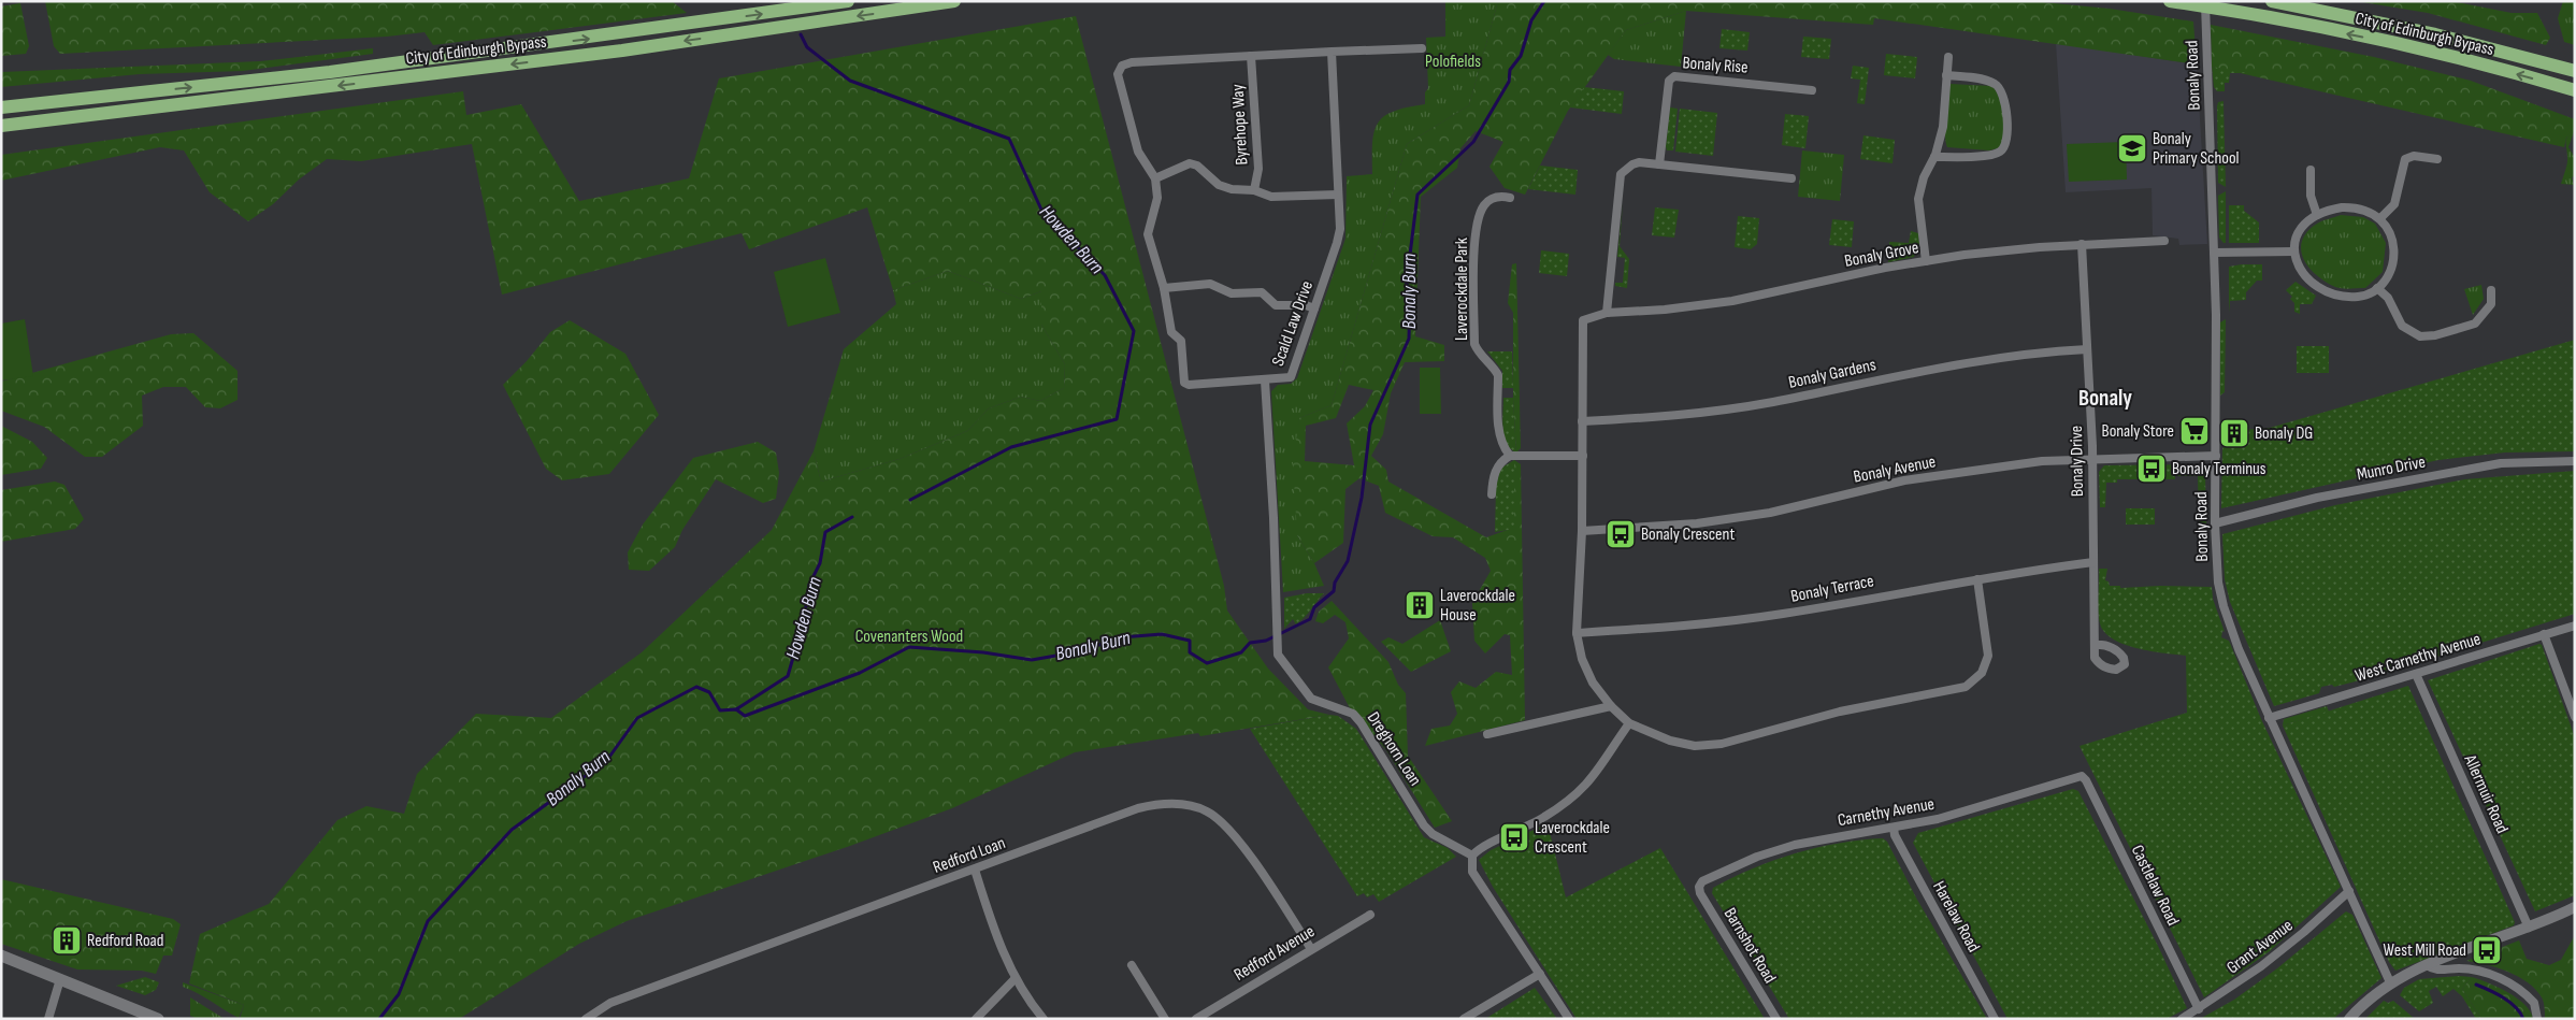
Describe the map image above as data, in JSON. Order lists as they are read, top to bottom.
{
  "streets": {
    "highway": ["City of Edinburgh Bypass"],
    "street": [
      "Bonaly Rise",
      "Bonaly Road",
      "Byrehope Way",
      "Bonaly Grove",
      "Laverockdale Park",
      "Scald Law Drive",
      "Bonaly Gardens",
      "Bonaly Drive",
      "Munro Drive",
      "Bonaly Avenue",
      "Bonaly Terrace",
      "West Carnethy Avenue",
      "Dreghorn Loan",
      "Allermuir Road",
      "Carnethy Avenue",
      "Redford Loan",
      "Castlelaw Road",
      "Harelaw Road",
      "Barnshot Road",
      "Grant Avenue",
      "Redford Avenue"
    ]
  },
  "crossings": [
    ["Bonaly Road", "Munro Drive"],
    ["Bonaly Road", "Bonaly Avenue"],
    ["Bonaly Road", "West Carnethy Avenue"],
    ["Bonaly Road", "Grant Avenue"],
    ["Bonaly Grove", "Bonaly Drive"],
    ["Scald Law Drive", "Dreghorn Loan"],
    ["Bonaly Gardens", "Bonaly Drive"],
    ["Bonaly Drive", "Bonaly Avenue"],
    ["Bonaly Drive", "Bonaly Terrace"],
    ["West Carnethy Avenue", "Allermuir Road"],
    ["Carnethy Avenue", "Castlelaw Road"],
    ["Carnethy Avenue", "Harelaw Road"],
    ["Carnethy Avenue", "Barnshot Road"],
    ["Redford Loan", "Redford Avenue"],
    ["Castlelaw Road", "Grant Avenue"]
  ],
  "districts": ["Bonaly"],
  "water": ["Howden Burn", "Bonaly Burn"],
  "parks": ["Polofields", "Covenanters Wood"],
  "places": {
    "school or university": ["Bonaly Primary School"],
    "supermarket": ["Bonaly Store"],
    "building": ["Bonaly DG", "Laverockdale House", "Redford Road"],
    "bus stop": [
      "Bonaly Terminus",
      "Bonaly Crescent",
      "Laverockdale Crescent",
      "West Mill Road"
    ]
  }
}
